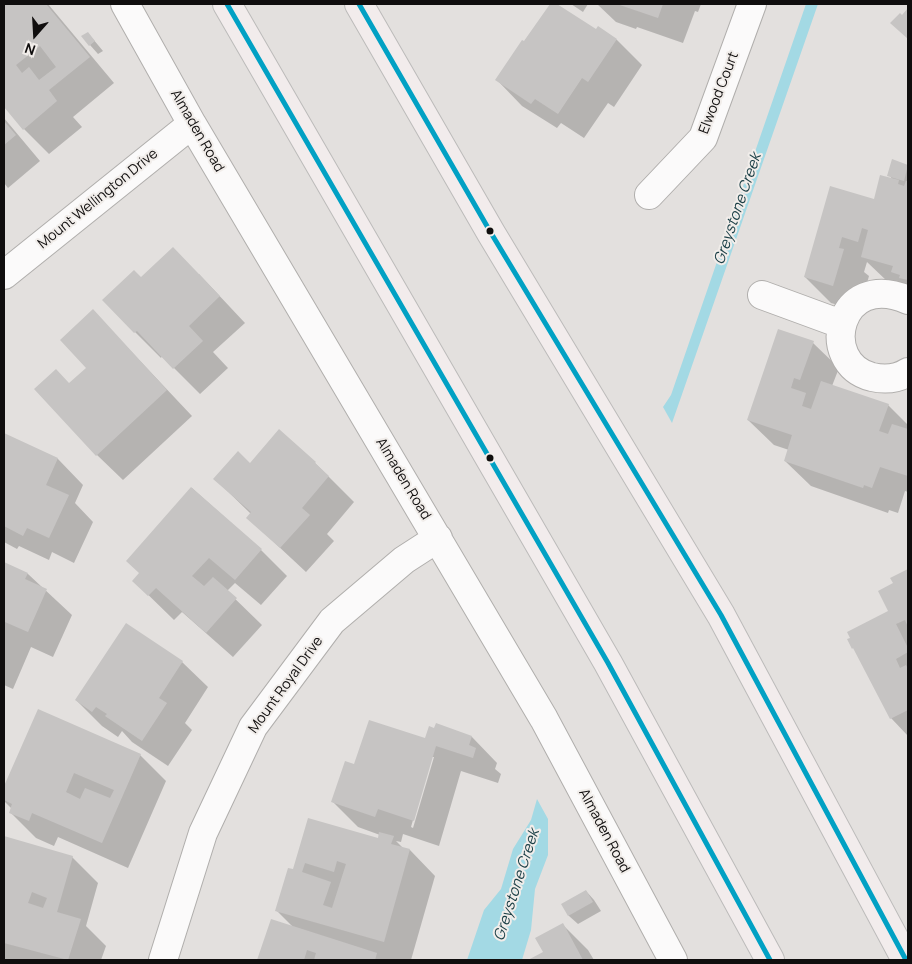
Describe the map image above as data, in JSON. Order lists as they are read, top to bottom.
{
  "streets": {
    "street": [
      "Elwood Court",
      "Almaden Road",
      "Mount Wellington Drive",
      "Mount Royal Drive"
    ]
  },
  "crossings": [
    ["Almaden Road", "Mount Wellington Drive"],
    ["Almaden Road", "Mount Royal Drive"]
  ],
  "water": ["Greystone Creek"],
  "north": "bottom"
}
